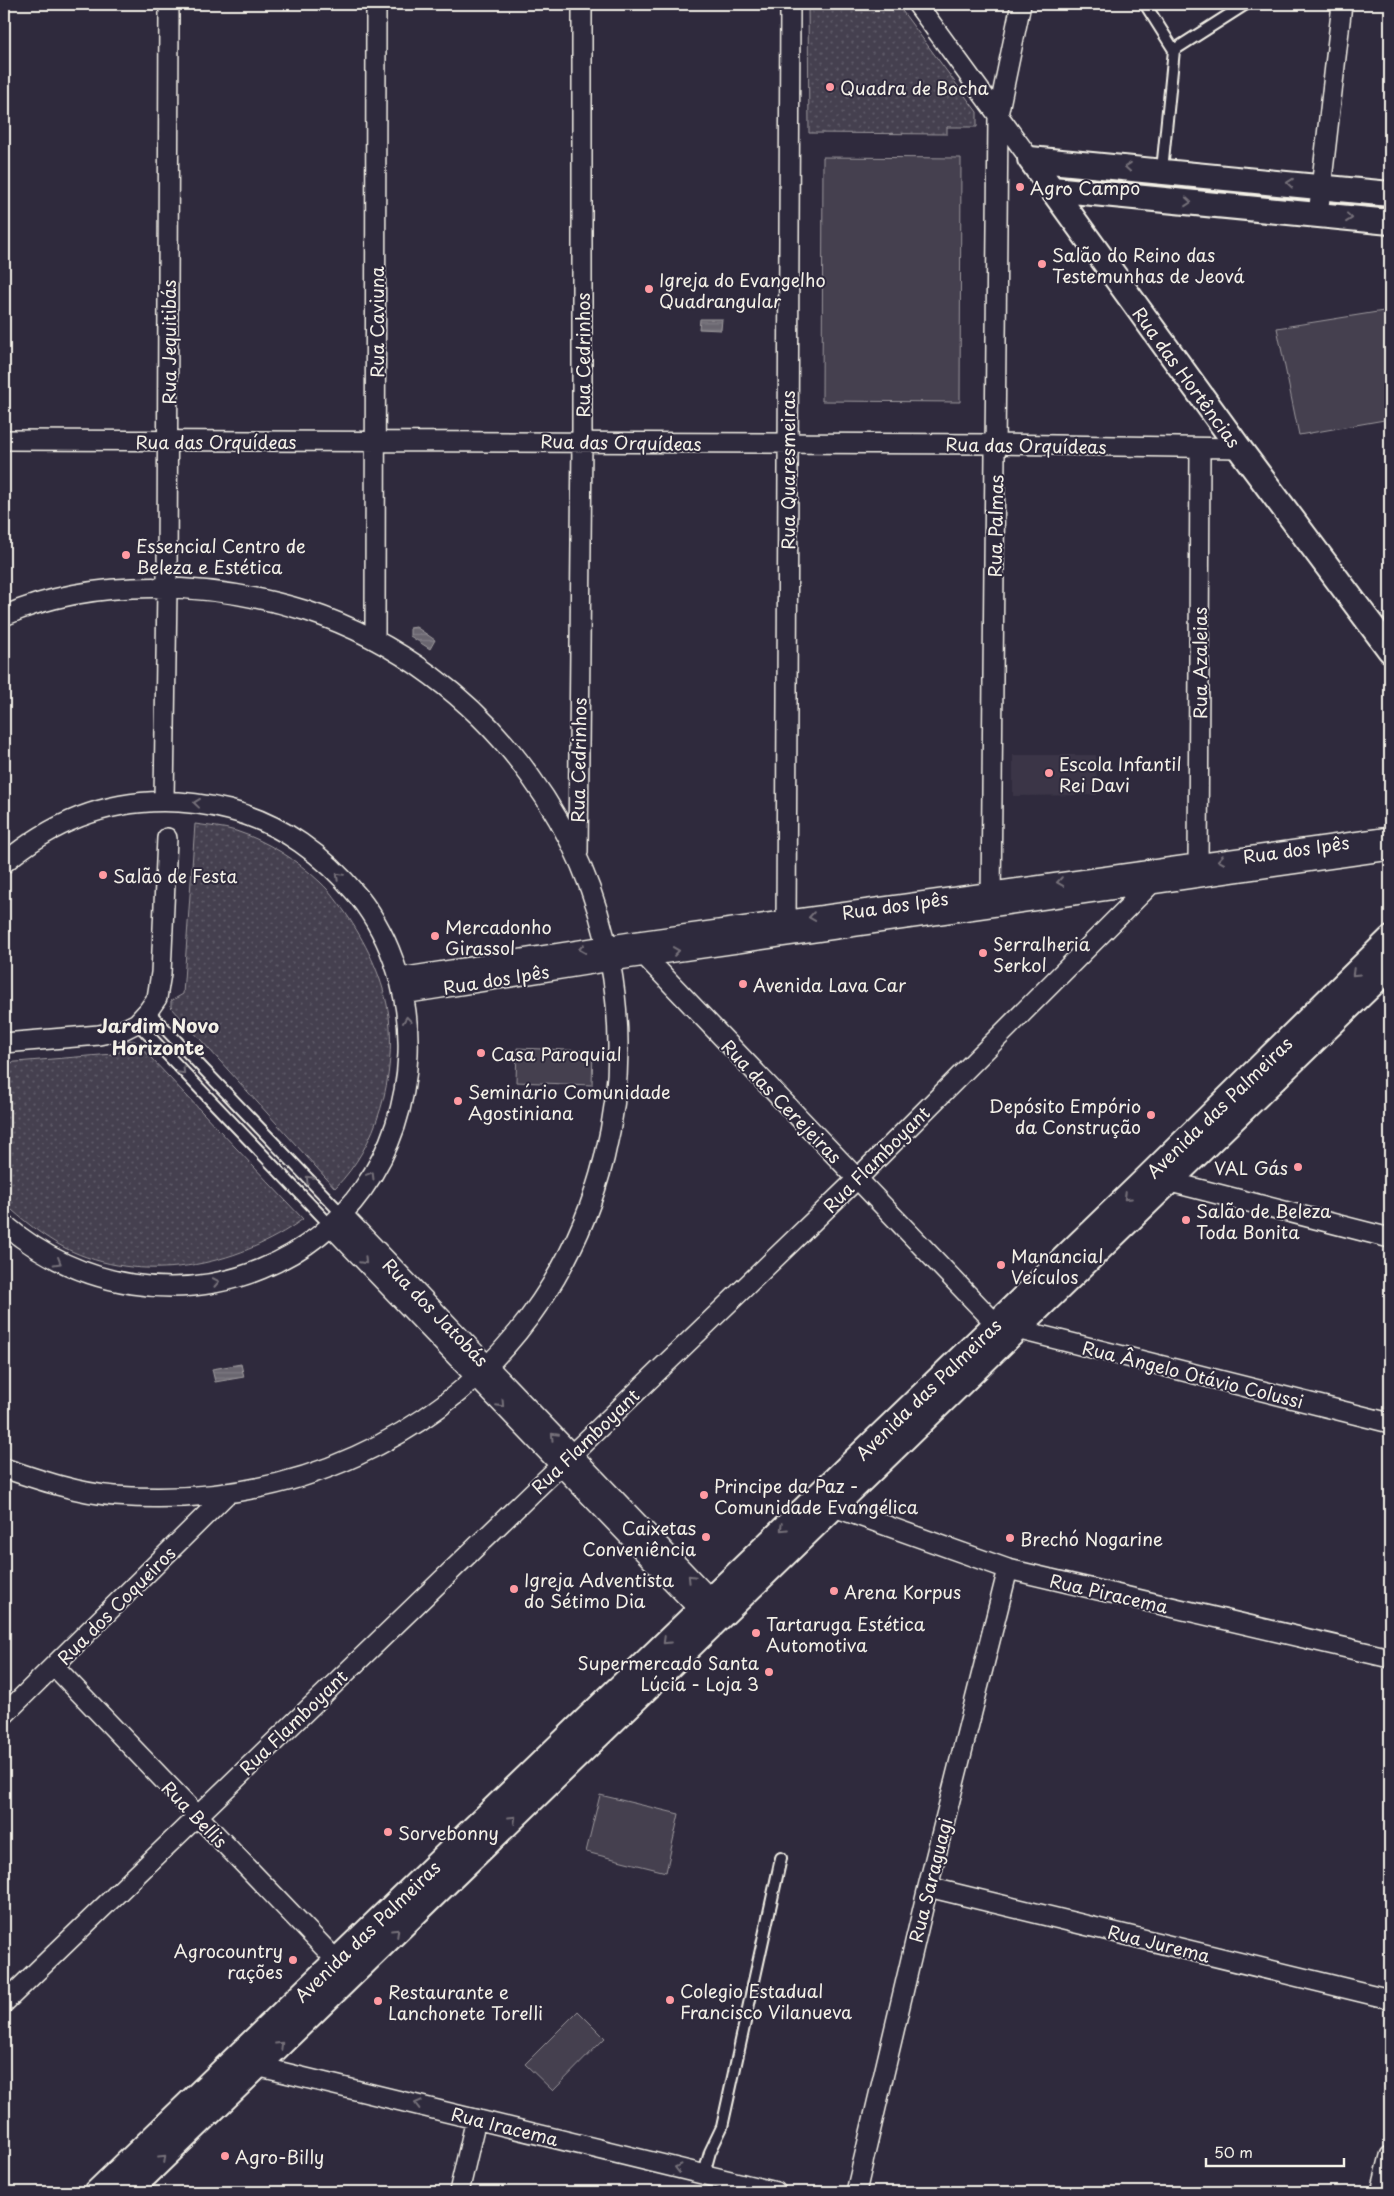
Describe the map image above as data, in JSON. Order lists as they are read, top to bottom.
{
  "streets": {
    "street": [
      "Rua Caviuna",
      "Rua Jequitibás",
      "Rua Cedrinhos",
      "Rua das Hortências",
      "Rua das Orquídeas",
      "Rua Quaresmeiras",
      "Rua Palmas",
      "Rua Azaleias",
      "Rua dos Ipês",
      "Rua das Cerejeiras",
      "Avenida das Palmeiras",
      "Rua Flamboyant",
      "Rua dos Jatobás",
      "Rua Ângelo Otávio Colussi",
      "Rua Piracema",
      "Rua dos Coqueiros",
      "Rua Bellis",
      "Rua Saraguagi",
      "Rua Jurema",
      "Rua Iracema"
    ]
  },
  "crossings": [
    ["Rua Caviuna", "Rua das Orquídeas"],
    ["Rua Jequitibás", "Rua das Orquídeas"],
    ["Rua Cedrinhos", "Rua das Orquídeas"],
    ["Rua das Hortências", "Rua das Orquídeas"],
    ["Rua das Hortências", "Rua Palmas"],
    ["Rua das Orquídeas", "Rua Quaresmeiras"],
    ["Rua das Orquídeas", "Rua Palmas"],
    ["Rua das Orquídeas", "Rua Azaleias"],
    ["Rua Quaresmeiras", "Rua dos Ipês"],
    ["Rua Palmas", "Rua dos Ipês"],
    ["Rua Azaleias", "Rua dos Ipês"],
    ["Rua dos Ipês", "Rua das Cerejeiras"],
    ["Rua dos Ipês", "Rua Flamboyant"],
    ["Rua das Cerejeiras", "Avenida das Palmeiras"],
    ["Rua das Cerejeiras", "Rua Flamboyant"],
    ["Rua das Cerejeiras", "Rua Ângelo Otávio Colussi"],
    ["Avenida das Palmeiras", "Rua dos Jatobás"],
    ["Avenida das Palmeiras", "Rua Ângelo Otávio Colussi"],
    ["Avenida das Palmeiras", "Rua Piracema"],
    ["Avenida das Palmeiras", "Rua Bellis"],
    ["Avenida das Palmeiras", "Rua Iracema"],
    ["Rua Flamboyant", "Rua dos Jatobás"],
    ["Rua Flamboyant", "Rua Bellis"],
    ["Rua Piracema", "Rua Saraguagi"],
    ["Rua dos Coqueiros", "Rua Bellis"],
    ["Rua Saraguagi", "Rua Jurema"]
  ],
  "one_way": ["Rua Iracema"],
  "districts": ["Jardim Novo Horizonte"],
  "places": [
    "Quadra de Bocha",
    "Agro Campo",
    "Salão do Reino das Testemunhas de Jeová",
    "Igreja do Evangelho Quadrangular",
    "Essencial Centro de Beleza e Estética",
    "Escola Infantil Rei Davi",
    "Salão de Festa",
    "Mercadonho Girassol",
    "Serralheria Serkol",
    "Avenida Lava Car",
    "Casa Paroquial",
    "Seminário Comunidade Agostiniana",
    "Depósito Empório da Construção",
    "VAL Gás",
    "Salão de Beleza Toda Bonita",
    "Manancial Veículos",
    "Principe da Paz - Comunidade Evangélica",
    "Caixetas Conveniência",
    "Brechó Nogarine",
    "Igreja Adventista do Sétimo Dia",
    "Arena Korpus",
    "Tartaruga Estética Automotiva",
    "Supermercado Santa Lúcia - Loja 3",
    "Sorvebonny",
    "Agrocountry rações",
    "Colegio Estadual Francisco Vilanueva",
    "Restaurante e Lanchonete Torelli",
    "Agro-Billy"
  ],
  "scale_bar": "50 m"
}
